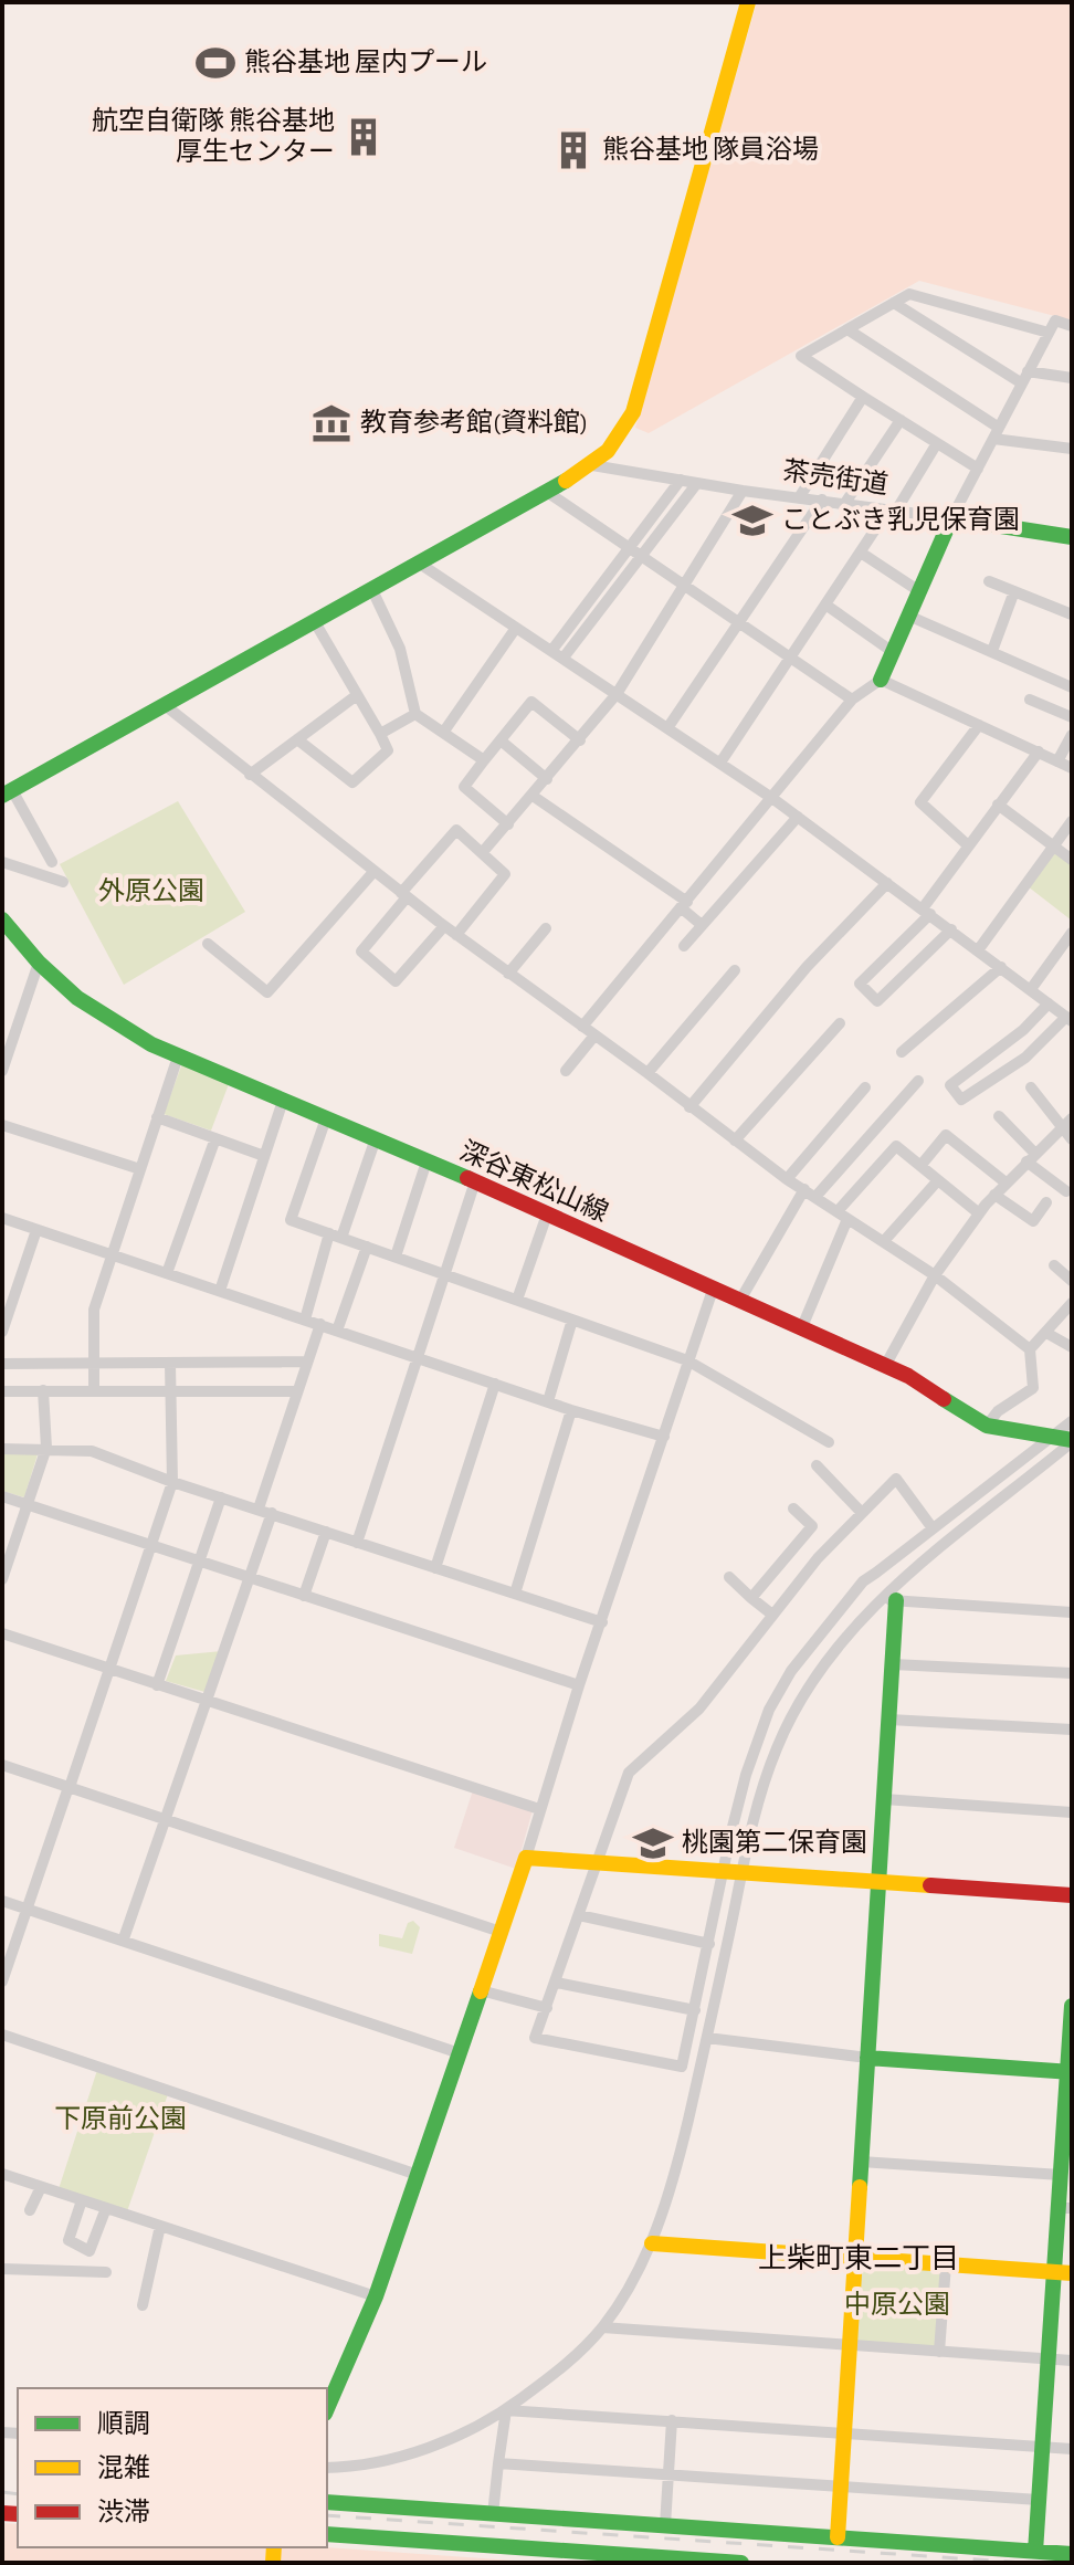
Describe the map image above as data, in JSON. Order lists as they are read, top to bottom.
{
  "streets": {
    "street": ["茶売街道", "深谷東松山線"]
  },
  "districts": ["上柴町東二丁目"],
  "parks": ["外原公園", "下原前公園", "中原公園"],
  "places": {
    "sports": ["熊谷基地 屋内プール"],
    "building": ["航空自衛隊 熊谷基地 厚生センター", "熊谷基地 隊員浴場"],
    "museum": ["教育参考館(資料館)"],
    "school or university": ["ことぶき乳児保育園", "桃園第二保育園"]
  },
  "legend": ["順調", "混雑", "渋滞"]
}
